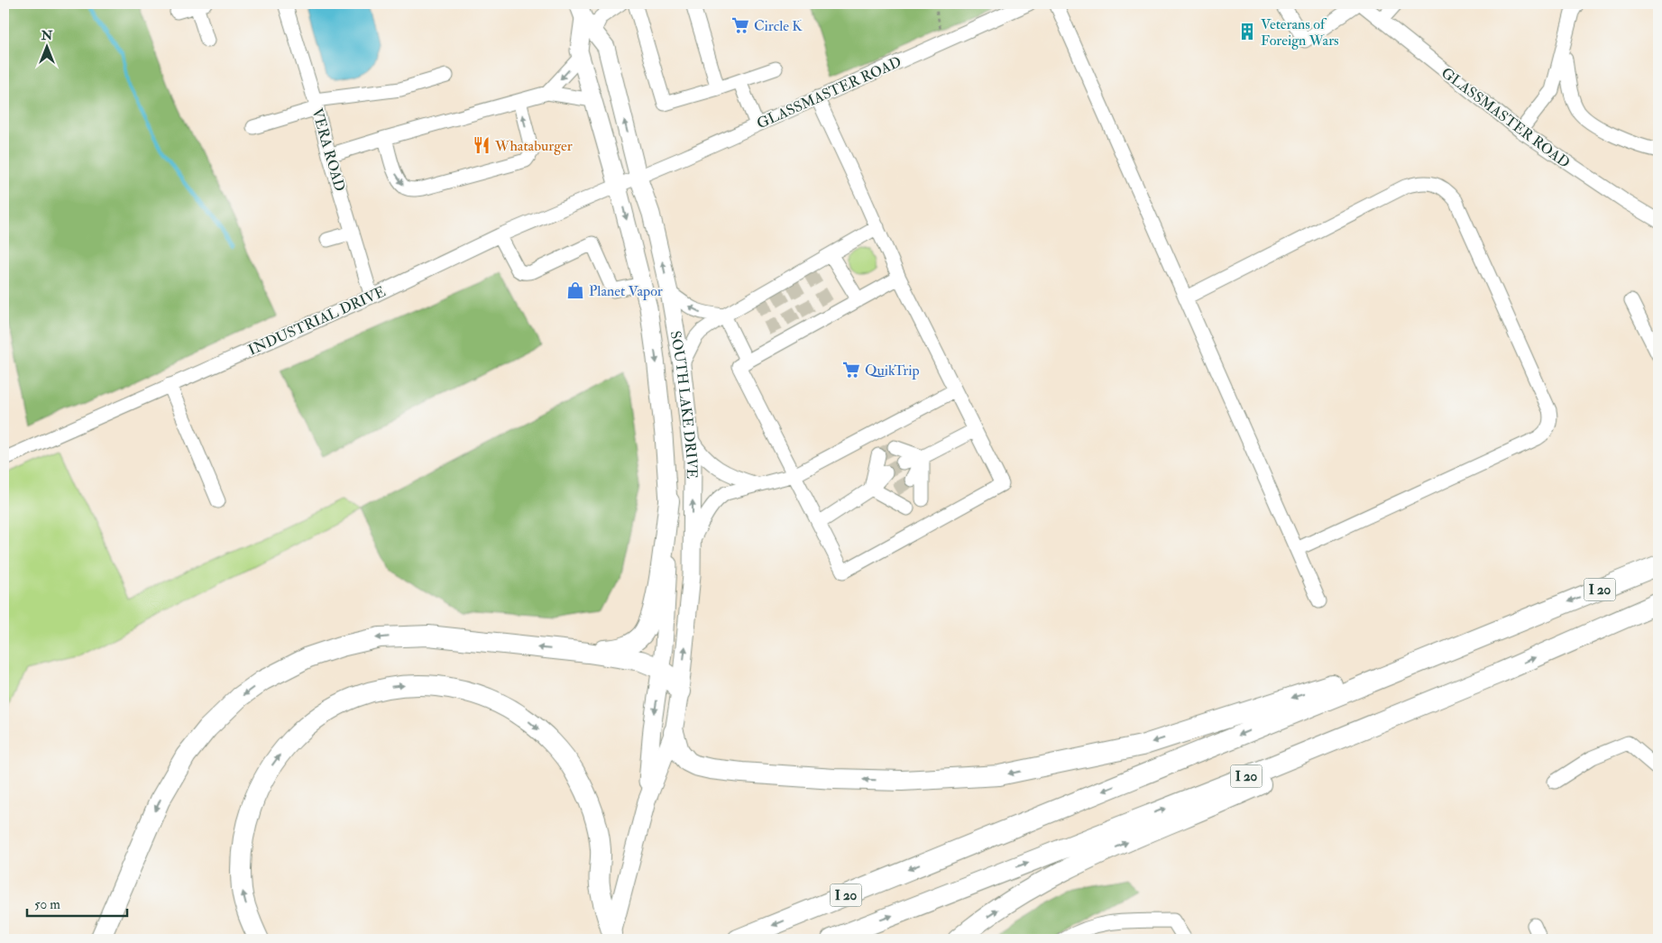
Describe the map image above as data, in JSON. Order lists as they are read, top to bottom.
{
  "streets": {
    "highway": ["I 20"],
    "main road": ["SOUTH LAKE DRIVE"],
    "street": ["GLASSMASTER ROAD", "VERA ROAD", "INDUSTRIAL DRIVE"]
  },
  "crossings": [
    ["GLASSMASTER ROAD", "INDUSTRIAL DRIVE"],
    ["GLASSMASTER ROAD", "SOUTH LAKE DRIVE"],
    ["VERA ROAD", "INDUSTRIAL DRIVE"],
    ["INDUSTRIAL DRIVE", "SOUTH LAKE DRIVE"]
  ],
  "places": {
    "supermarket": ["Circle K", "QuikTrip"],
    "building": ["Veterans of Foreign Wars"],
    "restaurant": ["Whataburger"],
    "shop": ["Planet Vapor"]
  },
  "scale_bar": "50 m",
  "north": "top"
}
